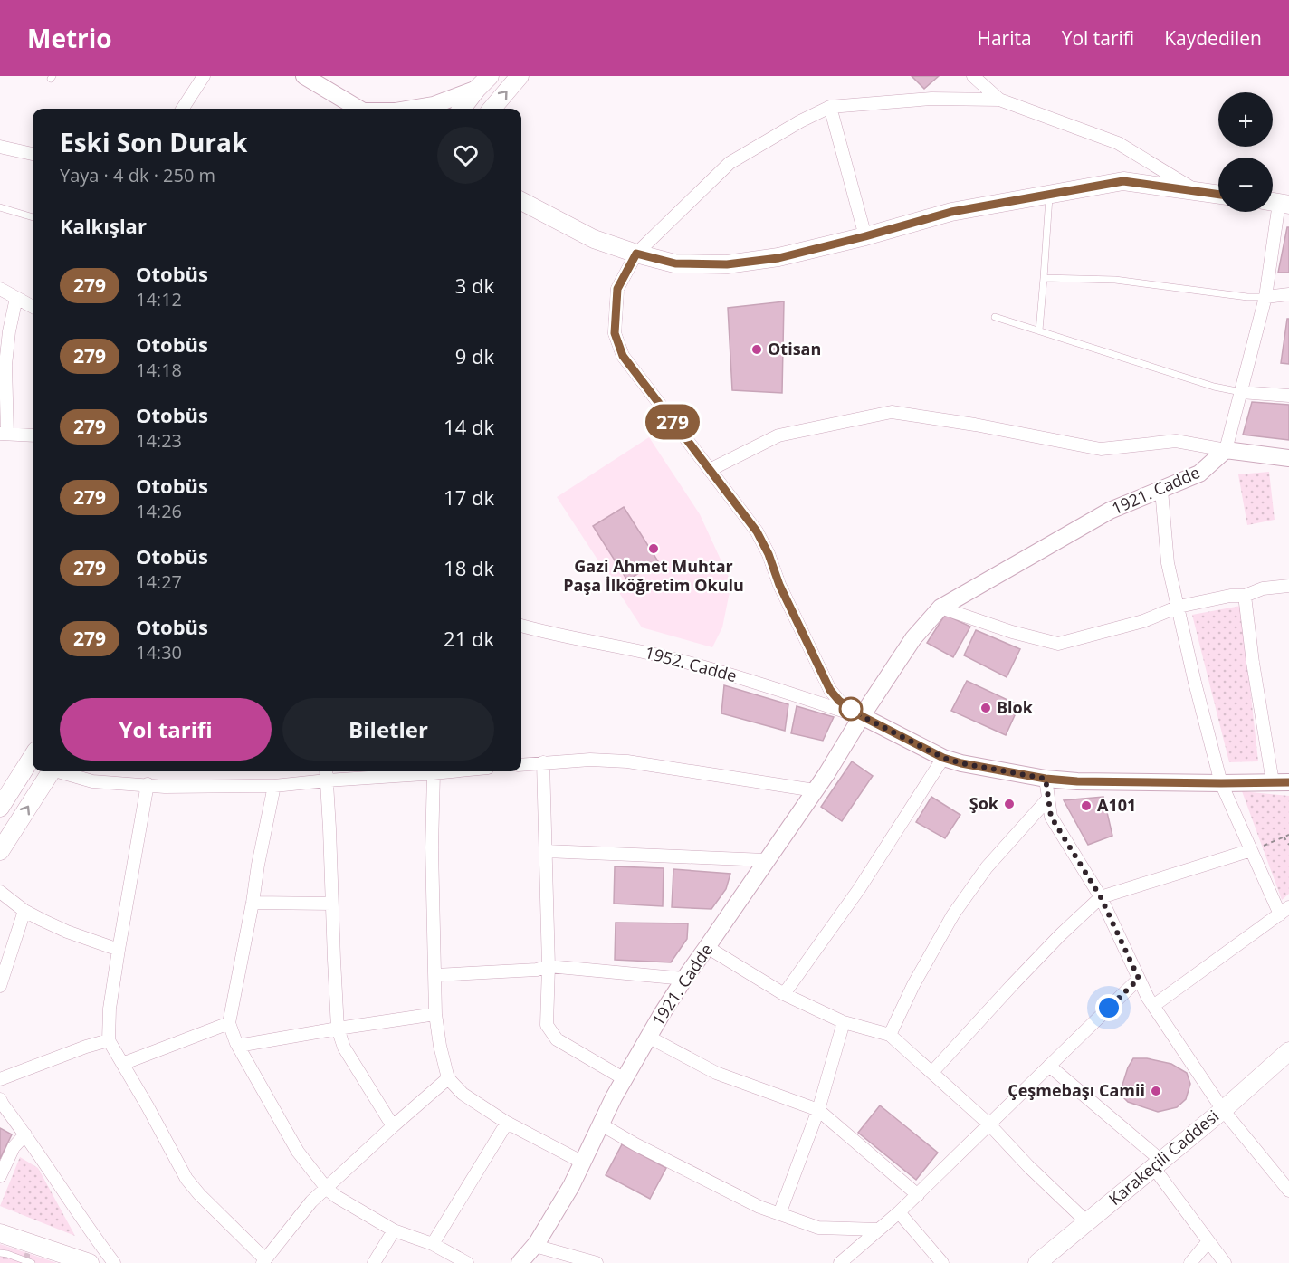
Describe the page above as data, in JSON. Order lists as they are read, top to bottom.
{
  "streets": {
    "main road": ["Karakeçili Caddesi"],
    "street": ["1921. Cadde", "1952. Cadde"]
  },
  "crossings": [
    ["1921. Cadde", "1952. Cadde"]
  ],
  "places": [
    "Otisan",
    "Gazi Ahmet Muhtar Paşa İlköğretim Okulu",
    "Blok",
    "Şok",
    "A101",
    "Çeşmebaşı Camii"
  ],
  "lines": ["bus line 279"],
  "page": {
    "header": "Metrio",
    "nav": ["Harita", "Yol tarifi", "Kaydedilen"],
    "on_map": "279",
    "map_buttons": ["+", "−"],
    "heading": [
      ["Eski Son Durak", "Yaya · 4 dk · 250 m"],
      "Kalkışlar"
    ],
    "list": [
      {
        "mark": "279",
        "name": "Otobüs",
        "note": "14:12",
        "value": "3 dk"
      },
      {
        "mark": "279",
        "name": "Otobüs",
        "note": "14:18",
        "value": "9 dk"
      },
      {
        "mark": "279",
        "name": "Otobüs",
        "note": "14:23",
        "value": "14 dk"
      },
      {
        "mark": "279",
        "name": "Otobüs",
        "note": "14:26",
        "value": "17 dk"
      },
      {
        "mark": "279",
        "name": "Otobüs",
        "note": "14:27",
        "value": "18 dk"
      },
      {
        "mark": "279",
        "name": "Otobüs",
        "note": "14:30",
        "value": "21 dk"
      }
    ],
    "buttons": ["Yol tarifi", "Biletler"]
  }
}
